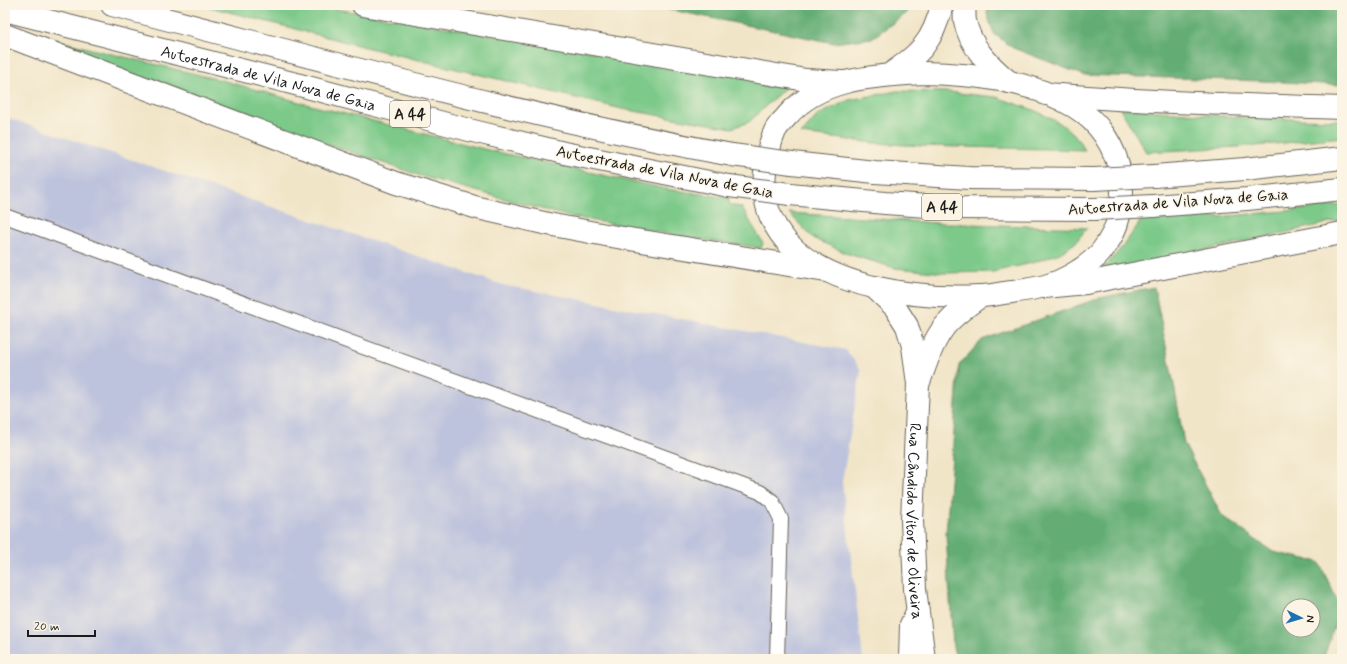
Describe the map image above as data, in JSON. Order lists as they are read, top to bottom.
{
  "streets": {
    "main road": ["Autoestrada de Vila Nova de Gaia", "A 44", "Rua Cândido Vitor de Oliveira"]
  },
  "scale_bar": "20 m",
  "north": "right"
}
